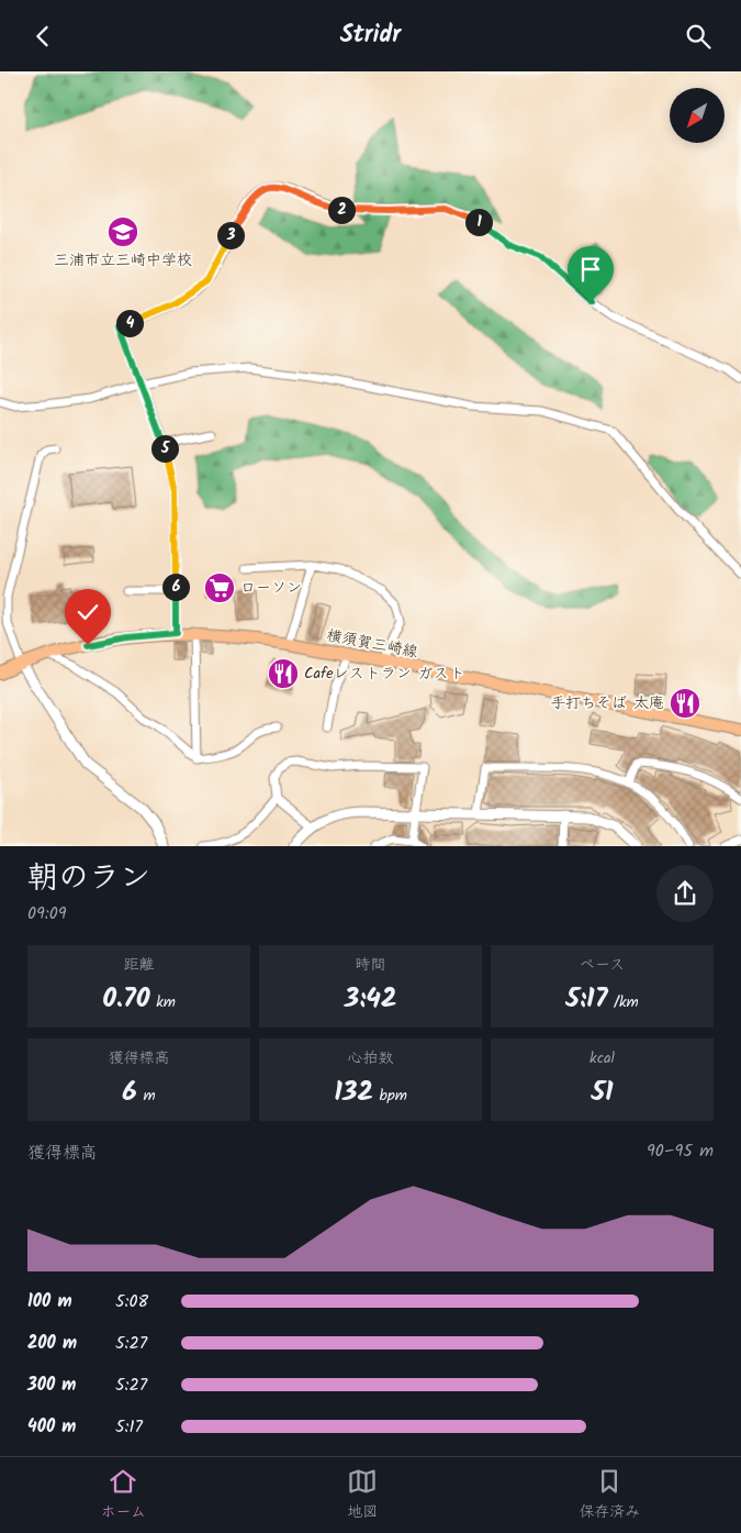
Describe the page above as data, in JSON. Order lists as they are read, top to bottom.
{
  "streets": {
    "main road": ["横須賀三崎線"]
  },
  "places": {
    "school or university": ["三浦市立三崎中学校"],
    "supermarket": ["ローソン"],
    "restaurant": ["Cafeレストラン ガスト", "手打ちそば 太庵"]
  },
  "north": "bottom left",
  "page": {
    "header": "Stridr",
    "pins": [
      "2",
      "1",
      "3",
      "4",
      "5",
      "6"
    ],
    "heading": ["朝のラン", "09:09"],
    "stats": [
      ["距離", "0.70 km"],
      ["時間", "3:42"],
      ["ペース", "5:17 /km"],
      ["獲得標高", "6 m"],
      ["心拍数", "132 bpm"],
      ["kcal", "51"]
    ],
    "chart": ["獲得標高", "90–95 m"],
    "list": [
      {
        "name": "100 m",
        "note": "5:08"
      },
      {
        "name": "200 m",
        "note": "5:27"
      },
      {
        "name": "300 m",
        "note": "5:27"
      },
      {
        "name": "400 m",
        "note": "5:17"
      }
    ],
    "tabs": ["ホーム", "地図", "保存済み"]
  }
}
